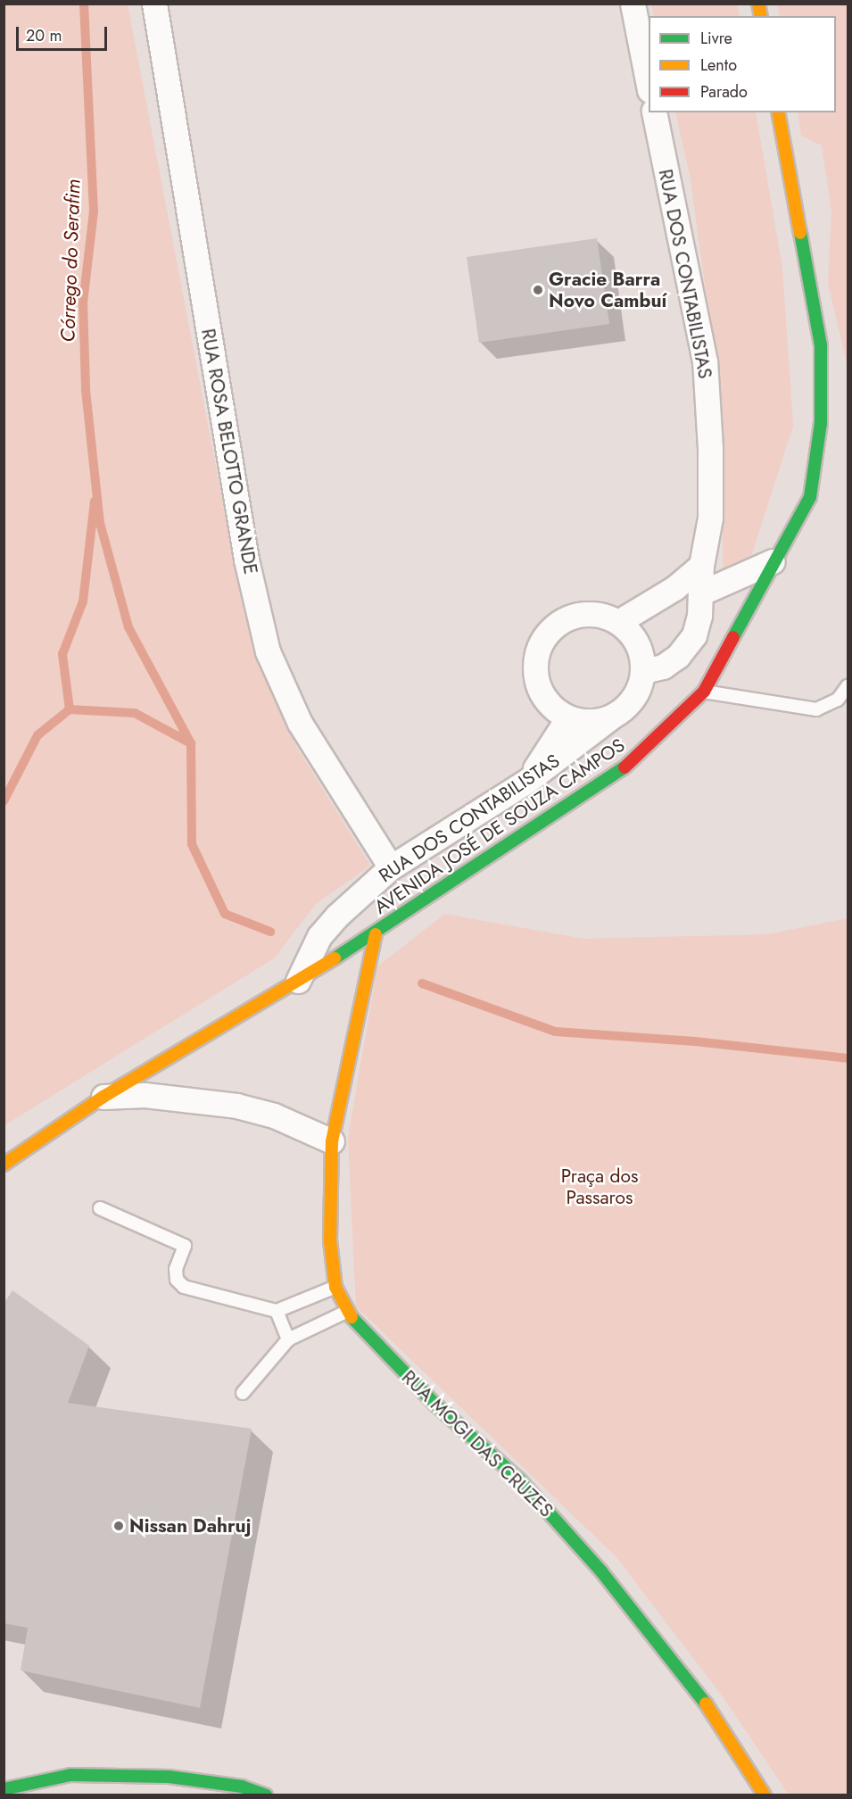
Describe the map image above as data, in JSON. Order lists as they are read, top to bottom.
{
  "streets": {
    "main road": ["AVENIDA JOSÉ DE SOUZA CAMPOS", "RUA MOGI DAS CRUZES"],
    "street": ["RUA DOS CONTABILISTAS", "RUA ROSA BELOTTO GRANDE"]
  },
  "crossings": [
    ["RUA DOS CONTABILISTAS", "RUA ROSA BELOTTO GRANDE"],
    ["RUA DOS CONTABILISTAS", "AVENIDA JOSÉ DE SOUZA CAMPOS"],
    ["AVENIDA JOSÉ DE SOUZA CAMPOS", "RUA MOGI DAS CRUZES"]
  ],
  "water": ["Córrego do Serafim"],
  "parks": ["Praça dos Passaros"],
  "places": ["Gracie Barra Novo Cambuí", "Nissan Dahruj"],
  "legend": ["Livre", "Lento", "Parado"],
  "scale_bar": "20 m"
}
